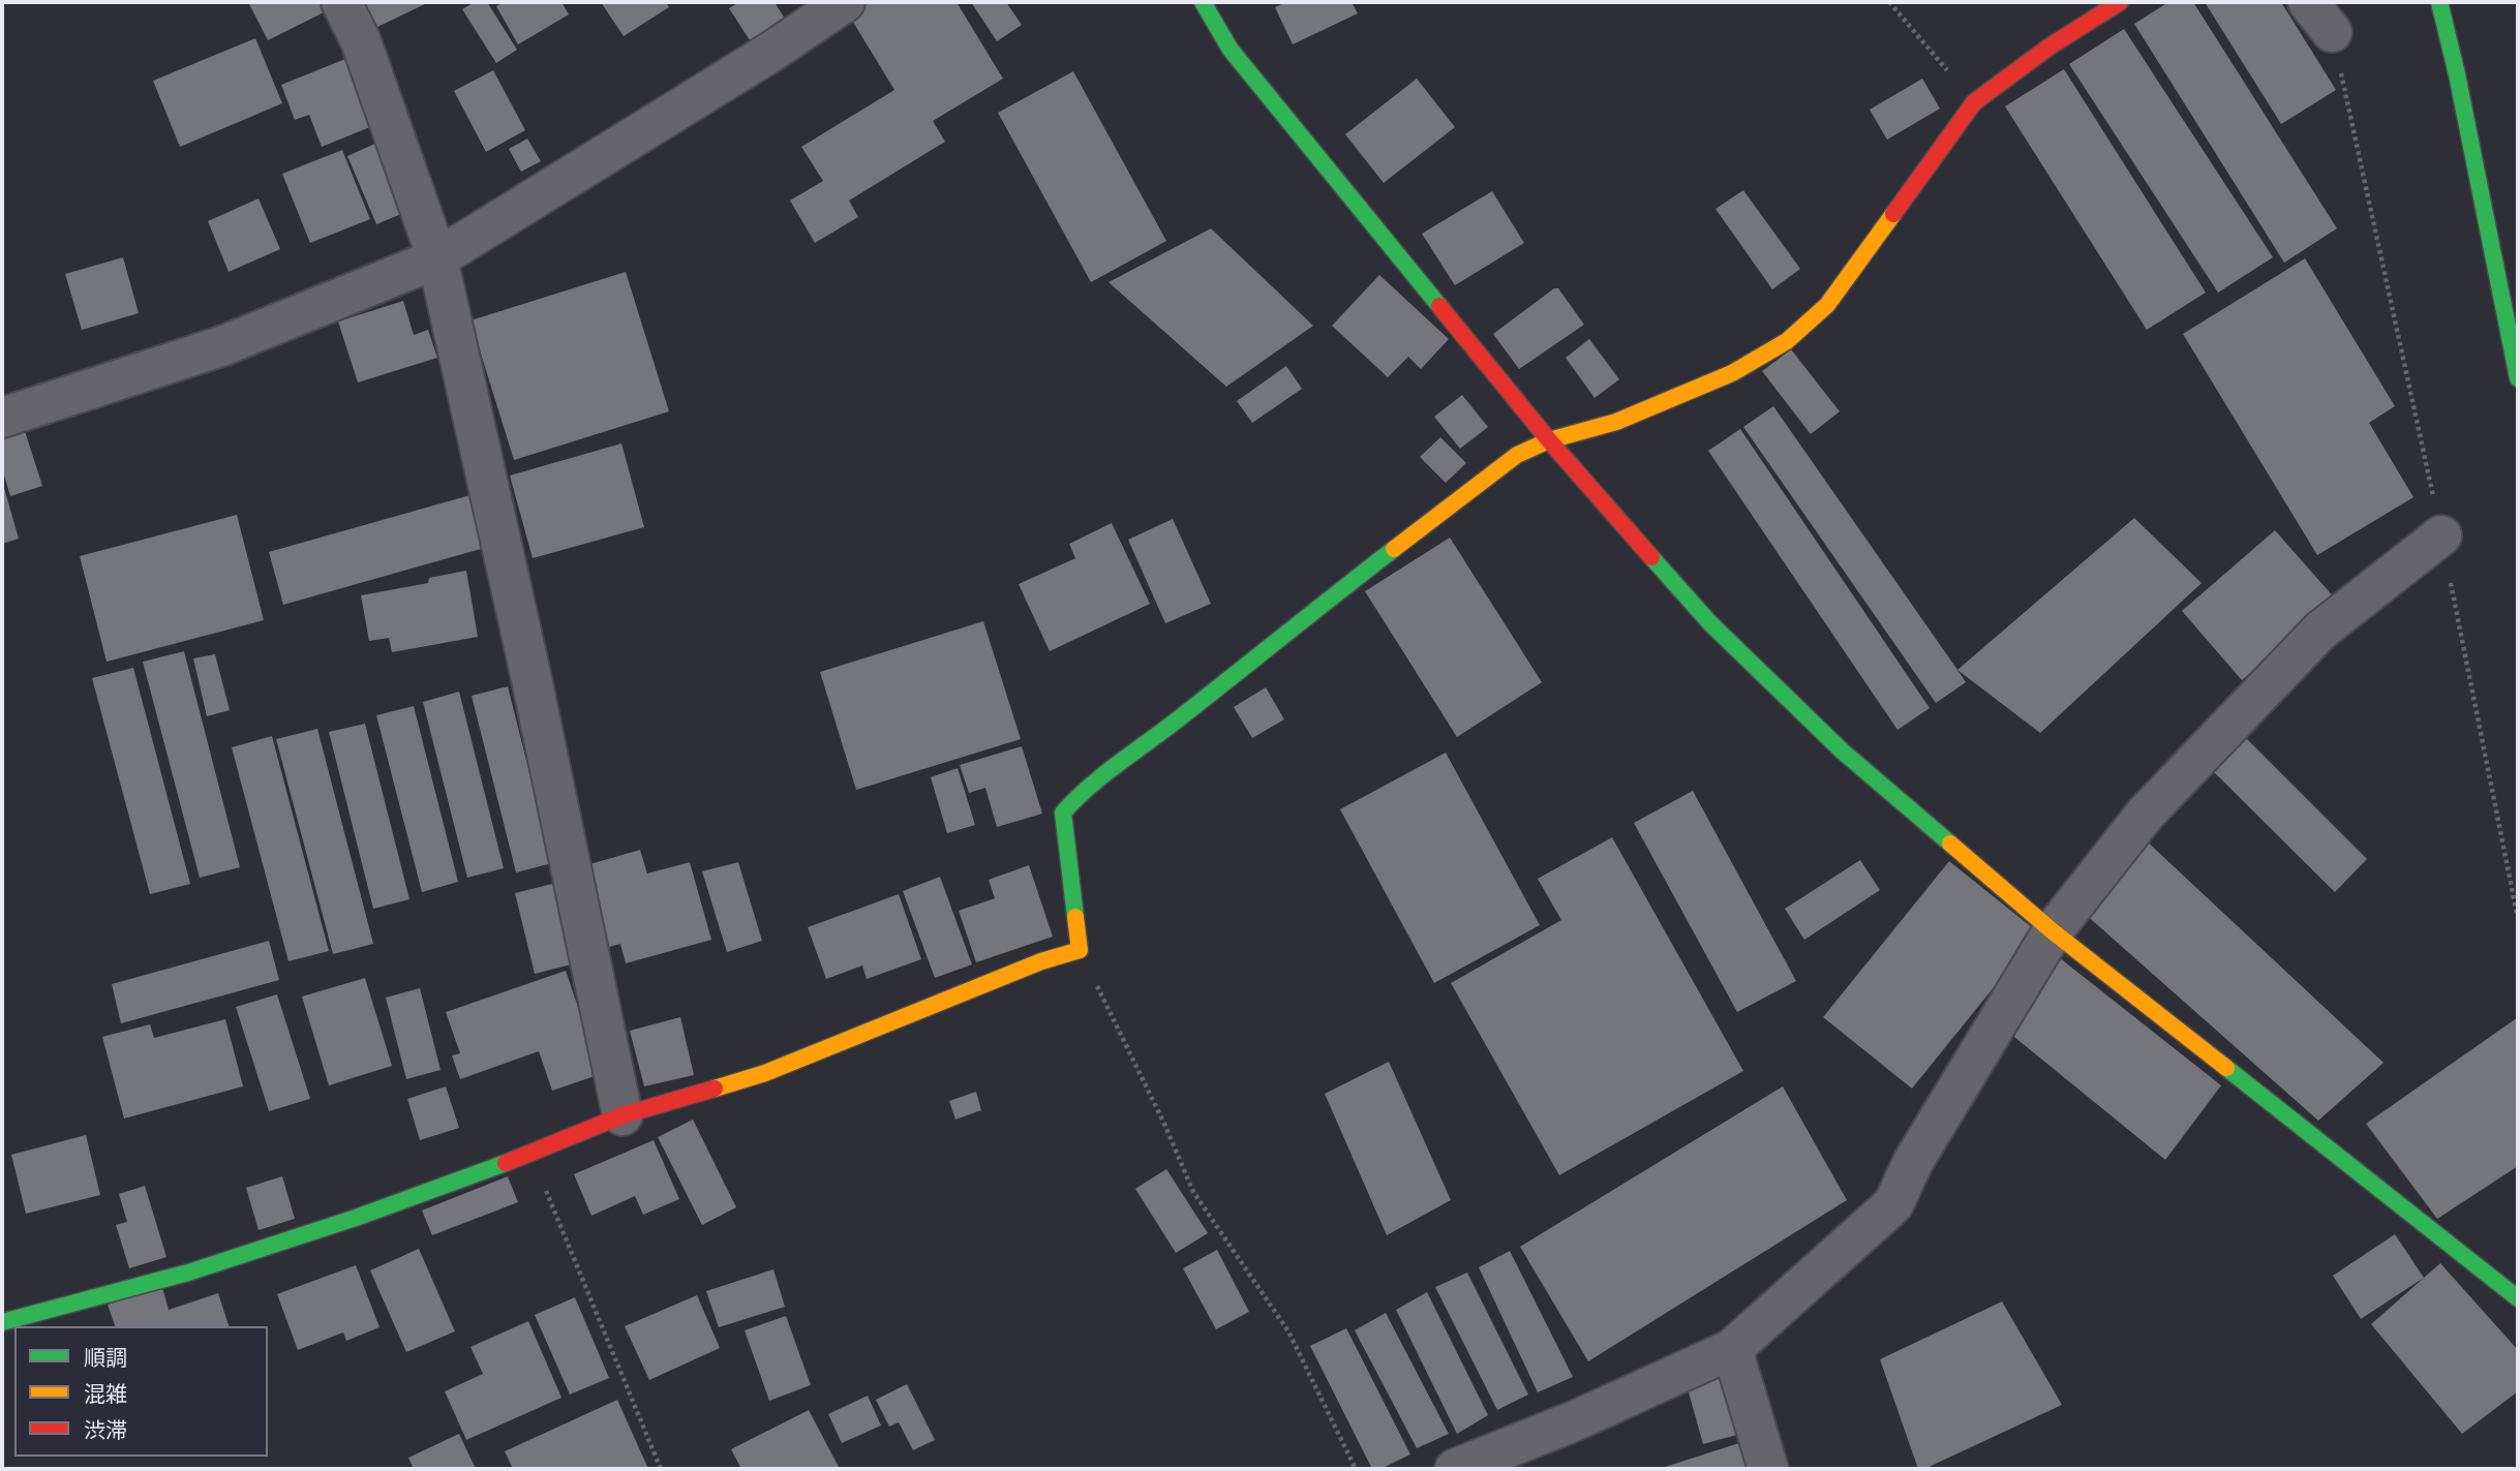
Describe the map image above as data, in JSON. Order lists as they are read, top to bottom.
{
  "legend": ["順調", "混雑", "渋滞"]
}
